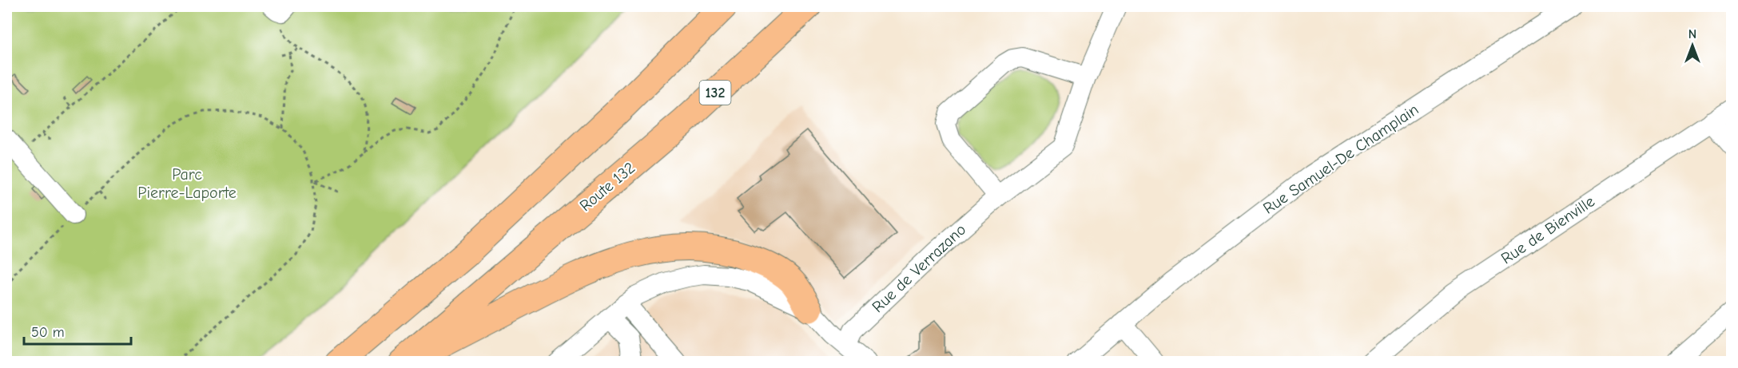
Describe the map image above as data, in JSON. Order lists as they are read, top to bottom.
{
  "streets": {
    "highway": ["132", "Route 132"],
    "street": ["Rue Samuel-De Champlain", "Rue de Bienville", "Rue de Verrazano"]
  },
  "parks": ["Parc Pierre-Laporte"],
  "scale_bar": "50 m",
  "north": "top"
}
